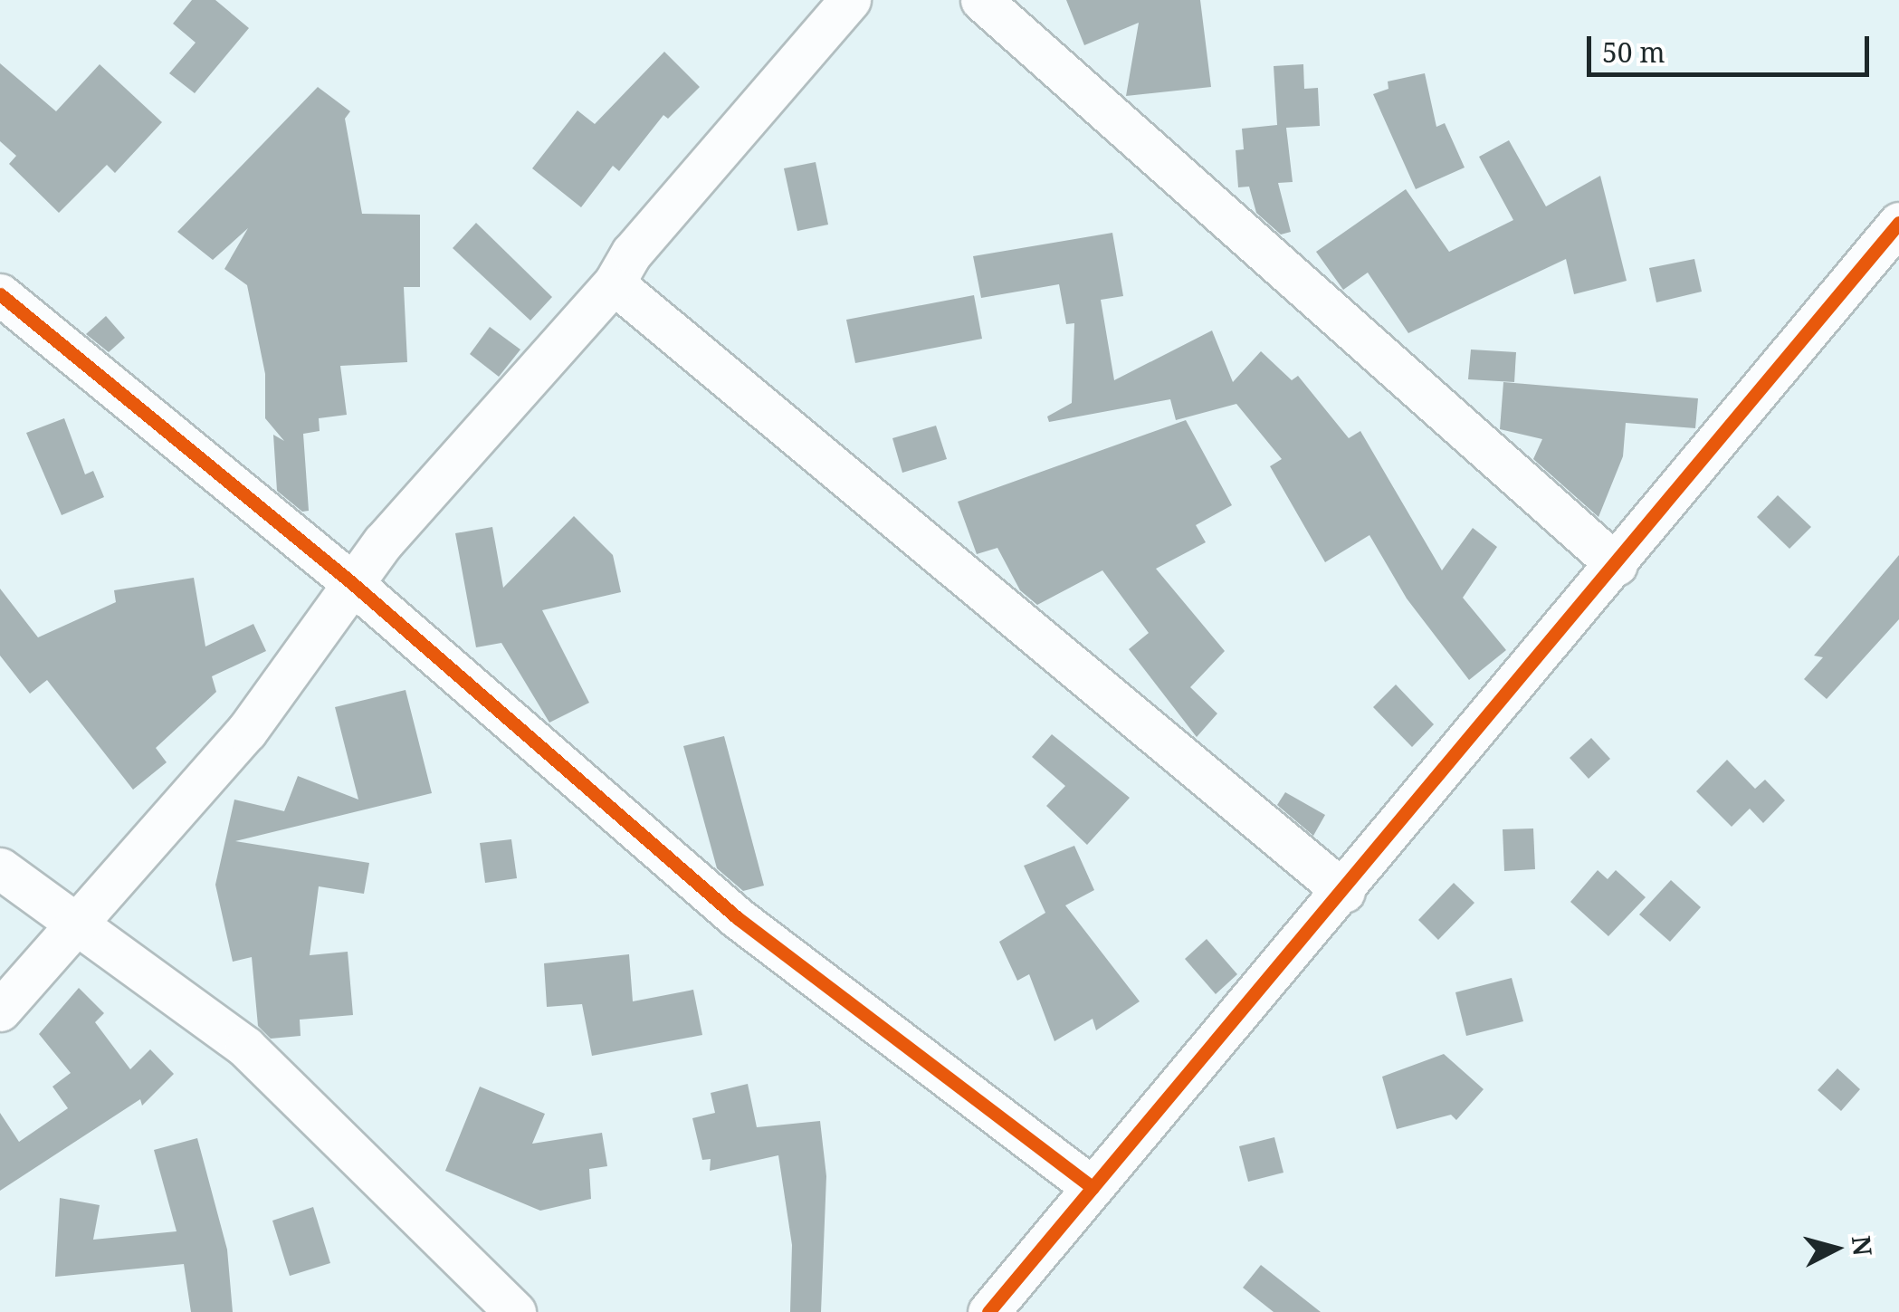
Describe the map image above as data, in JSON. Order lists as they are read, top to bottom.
{
  "scale_bar": "50 m",
  "north": "right"
}
